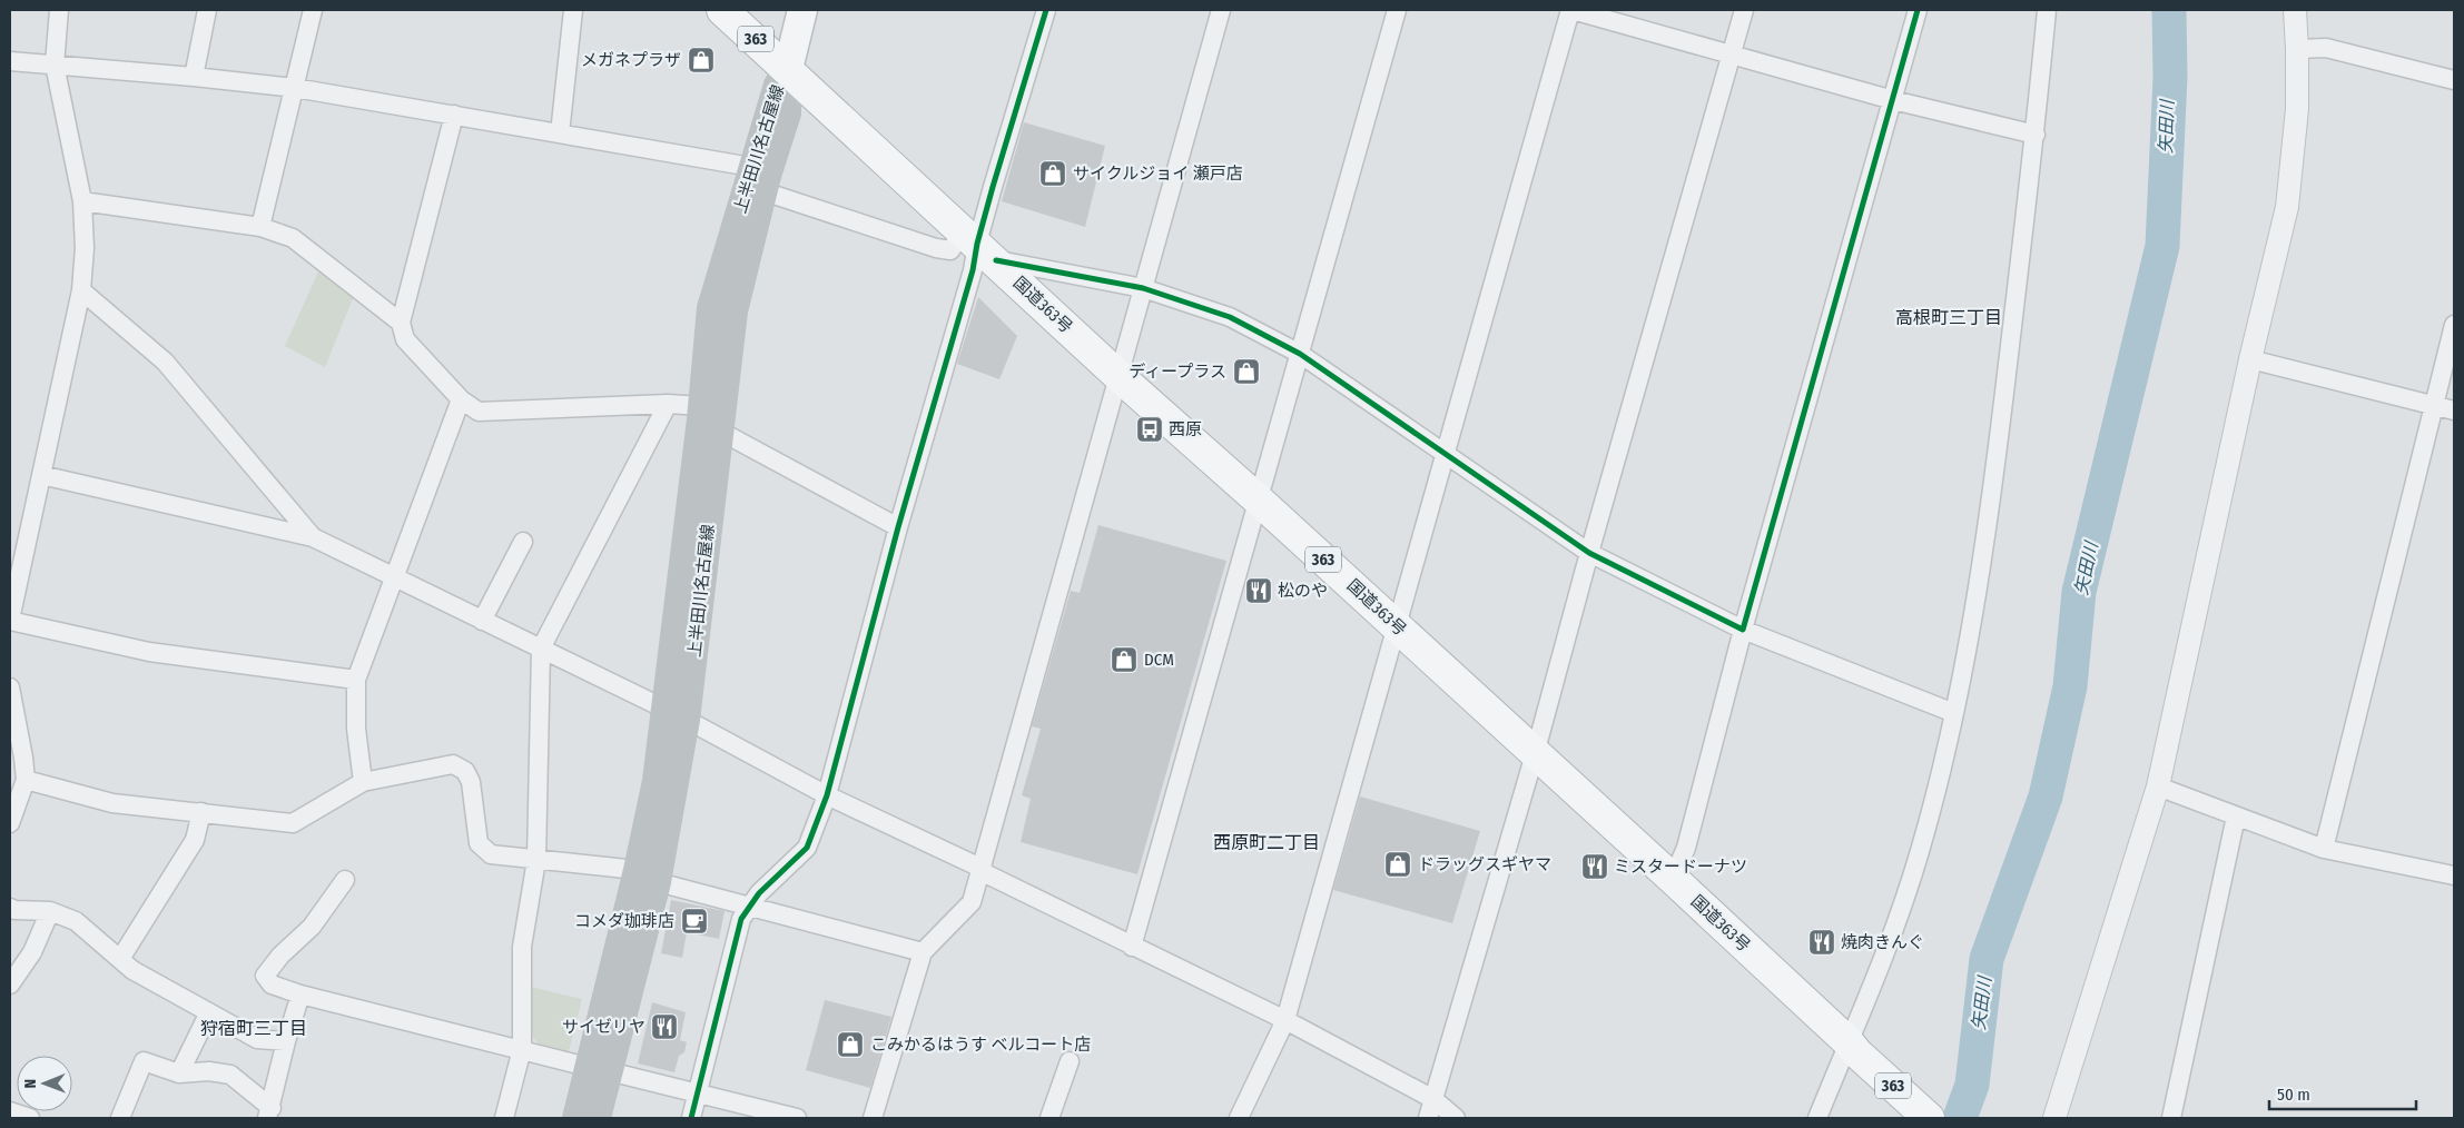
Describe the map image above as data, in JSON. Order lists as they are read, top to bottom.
{
  "streets": {
    "highway": ["363", "国道363号"],
    "main road": ["上半田川名古屋線"]
  },
  "crossings": [
    ["上半田川名古屋線", "国道363号"]
  ],
  "districts": ["高根町三丁目", "西原町二丁目", "狩宿町三丁目"],
  "water": ["矢田川"],
  "places": {
    "shop": [
      "メガネプラザ",
      "サイクルジョイ 瀬戸店",
      "ディープラス",
      "DCM",
      "ドラッグスギヤマ",
      "こみかるはうす ベルコート店"
    ],
    "bus stop": ["西原"],
    "restaurant": [
      "松のや",
      "ミスタードーナツ",
      "焼肉きんぐ",
      "サイゼリヤ"
    ],
    "cafe": ["コメダ珈琲店"]
  },
  "scale_bar": "50 m",
  "north": "left"
}
